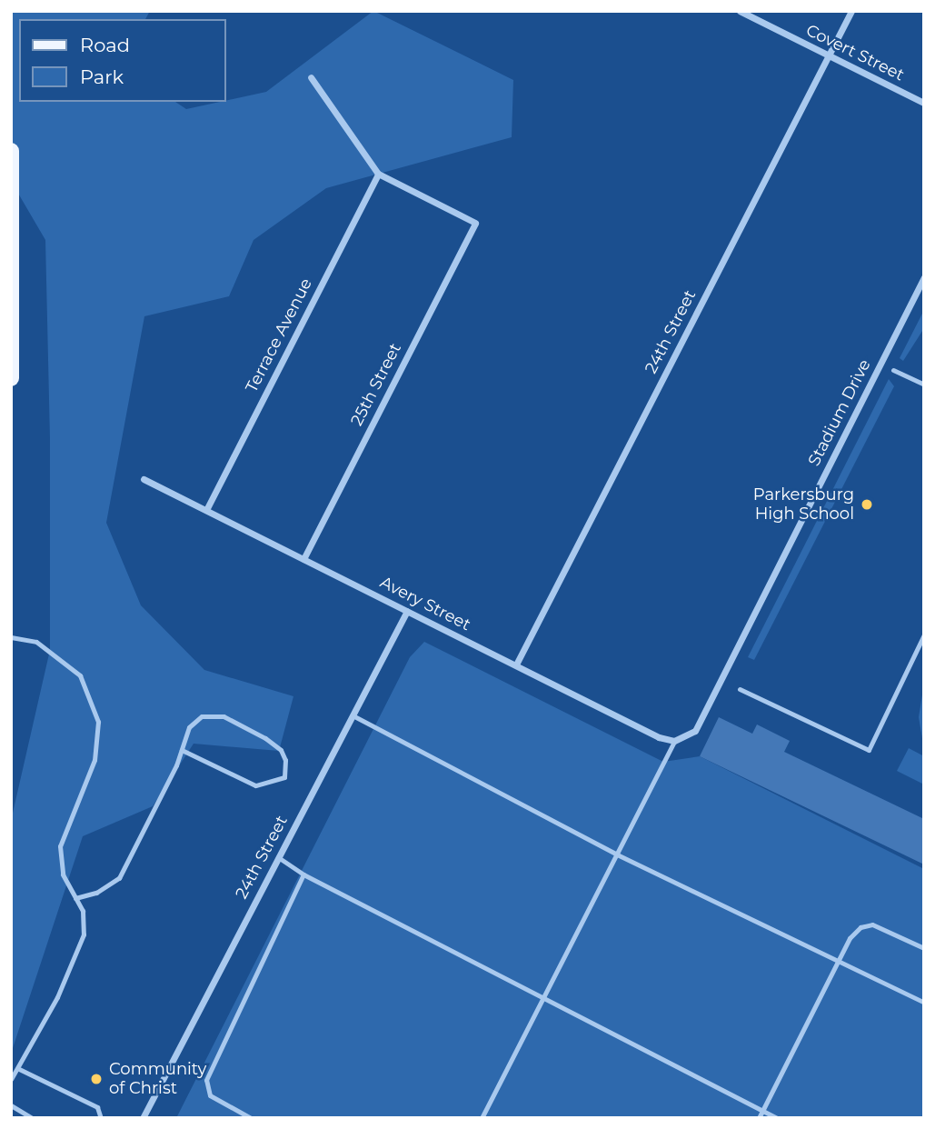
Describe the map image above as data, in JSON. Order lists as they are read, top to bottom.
{
  "streets": {
    "street": [
      "Covert Street",
      "24th Street",
      "Terrace Avenue",
      "25th Street",
      "Stadium Drive",
      "Avery Street"
    ]
  },
  "crossings": [
    ["Covert Street", "24th Street"],
    ["24th Street", "Avery Street"],
    ["Terrace Avenue", "25th Street"],
    ["Terrace Avenue", "Avery Street"],
    ["25th Street", "Avery Street"],
    ["Stadium Drive", "Avery Street"]
  ],
  "places": ["Parkersburg High School", "Community of Christ"],
  "legend": ["Road", "Park"]
}
